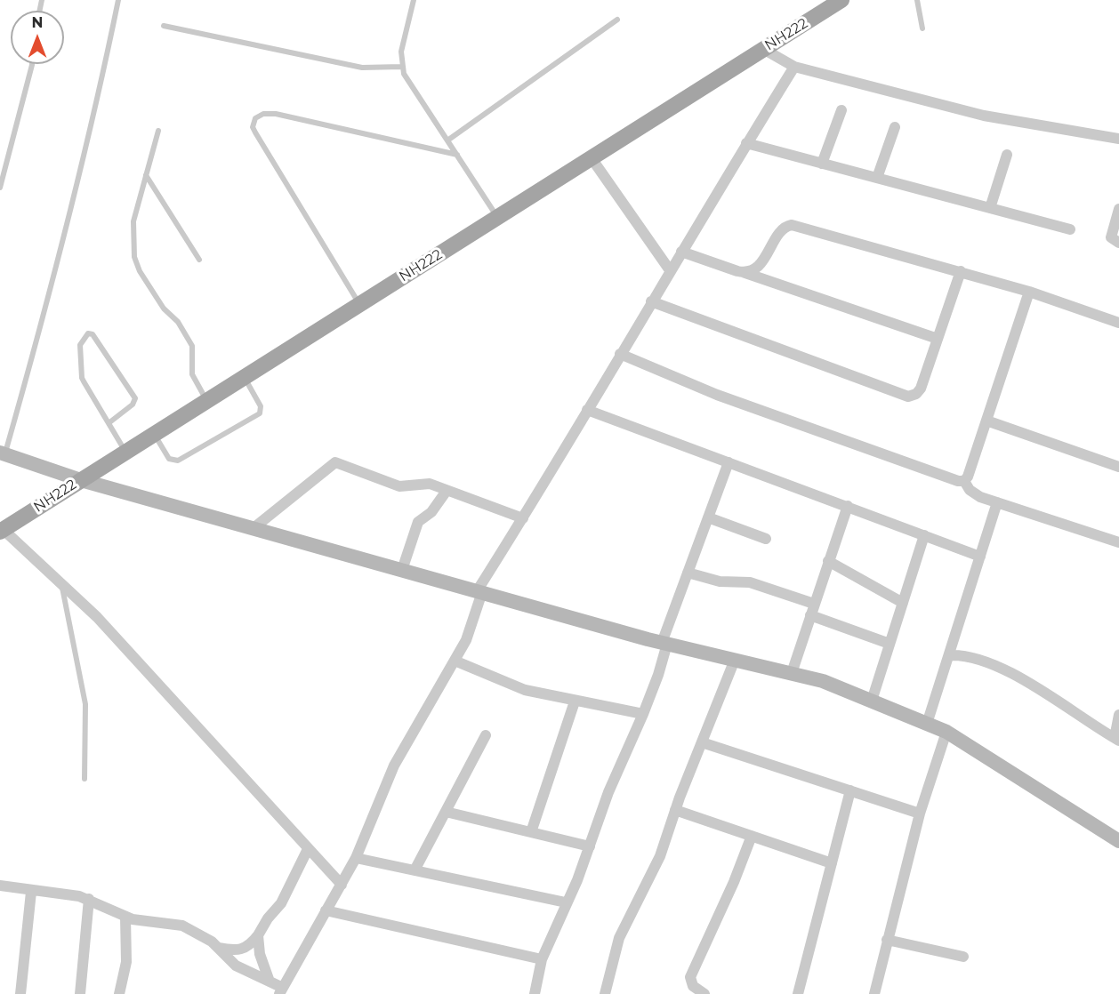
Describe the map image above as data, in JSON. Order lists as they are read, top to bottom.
{
  "streets": {
    "main road": ["NH222"]
  },
  "north": "top"
}
